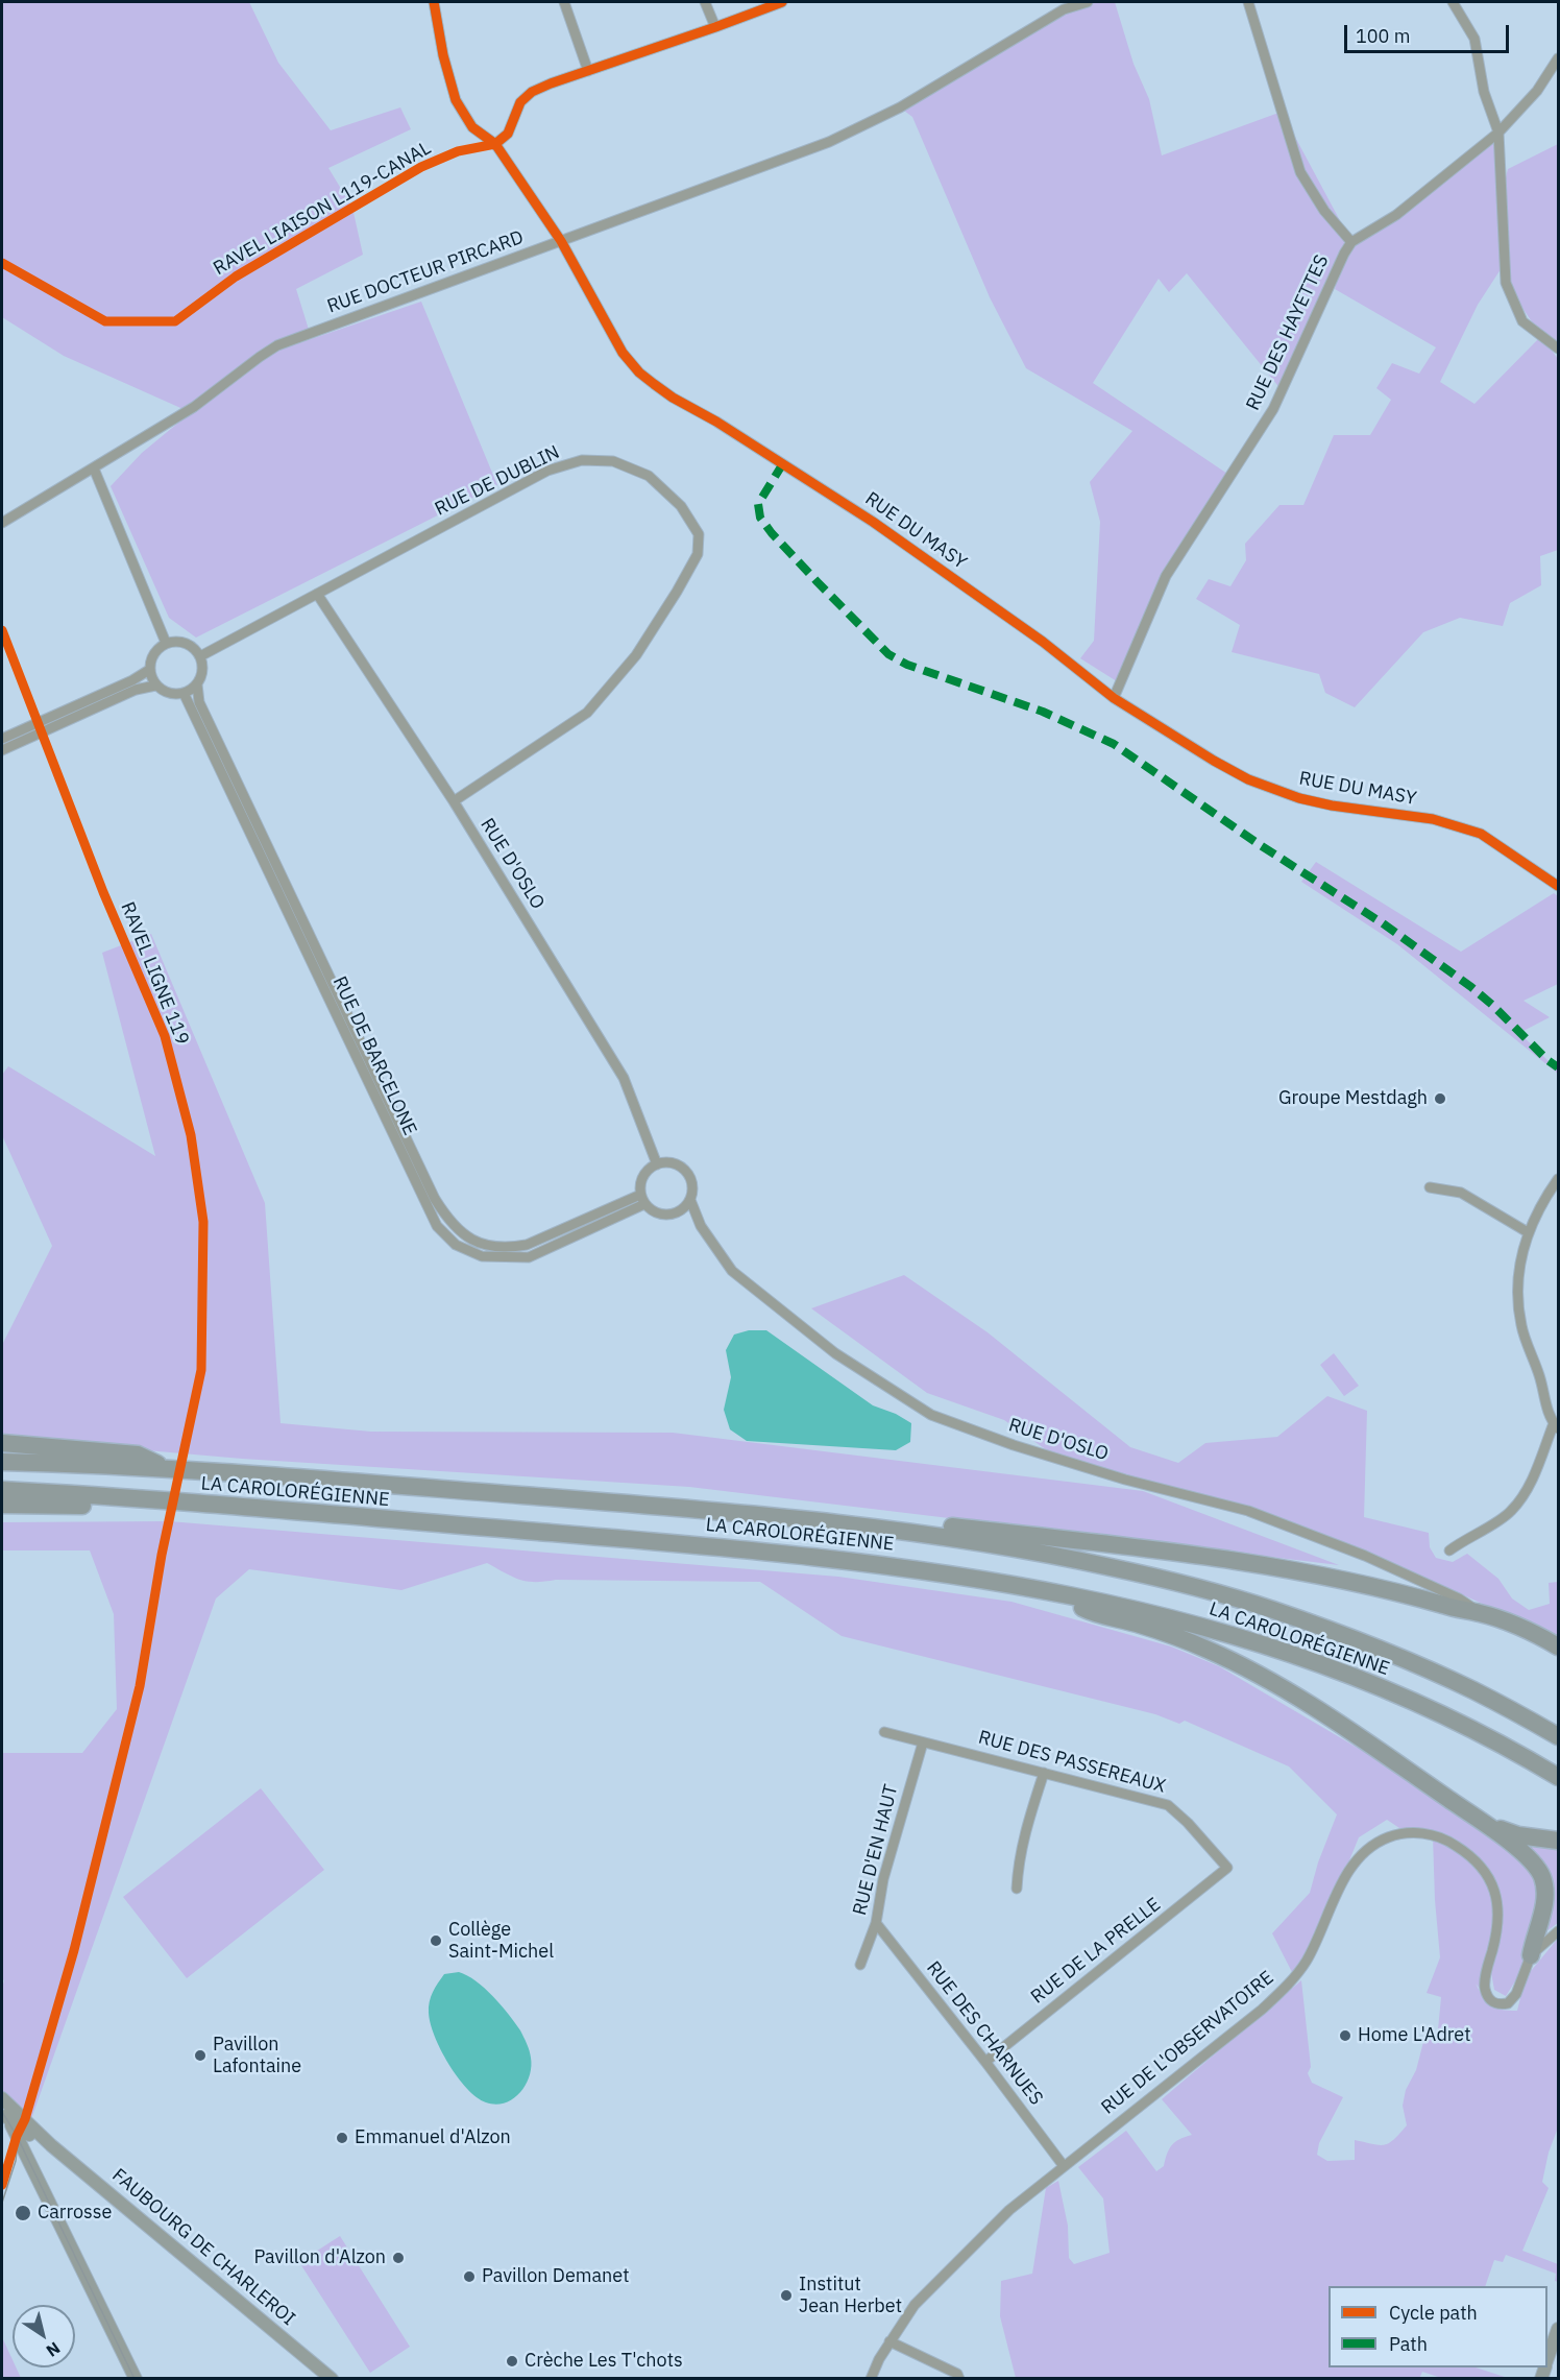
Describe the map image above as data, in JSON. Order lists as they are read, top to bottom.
{
  "streets": {
    "highway": ["LA CAROLORÉGIENNE"],
    "main road": ["FAUBOURG DE CHARLEROI"],
    "street": [
      "RUE DOCTEUR PIRCARD",
      "RUE DES HAYETTES",
      "RUE DE DUBLIN",
      "RUE DU MASY",
      "RUE D'OSLO",
      "RUE DE BARCELONE",
      "RUE DES PASSEREAUX",
      "RUE D'EN HAUT",
      "RUE DE LA PRELLE",
      "RUE DES CHARNUES",
      "RUE DE L'OBSERVATOIRE"
    ],
    "cycle path": ["RAVEL LIAISON L119-CANAL", "RAVEL LIGNE 119"]
  },
  "crossings": [
    ["RUE DOCTEUR PIRCARD", "RUE DU MASY"],
    ["RUE DES HAYETTES", "RUE DU MASY"],
    ["RUE DE DUBLIN", "RUE D'OSLO"],
    ["RUE DE DUBLIN", "RUE DE BARCELONE"],
    ["RUE D'OSLO", "RUE DE BARCELONE"],
    ["RUE DES PASSEREAUX", "RUE D'EN HAUT"],
    ["RUE DES PASSEREAUX", "RUE DE LA PRELLE"],
    ["RUE D'EN HAUT", "RUE DES CHARNUES"],
    ["RUE DE LA PRELLE", "RUE DES CHARNUES"],
    ["RUE DES CHARNUES", "RUE DE L'OBSERVATOIRE"]
  ],
  "places": [
    "Groupe Mestdagh",
    "Collège Saint-Michel",
    "Home L'Adret",
    "Pavillon Lafontaine",
    "Emmanuel d'Alzon",
    "Carrosse",
    "Pavillon d'Alzon",
    "Pavillon Demanet",
    "Institut Jean Herbet",
    "Crèche Les T'chots"
  ],
  "legend": ["Cycle path", "Path"],
  "scale_bar": "100 m",
  "north": "bottom right"
}
